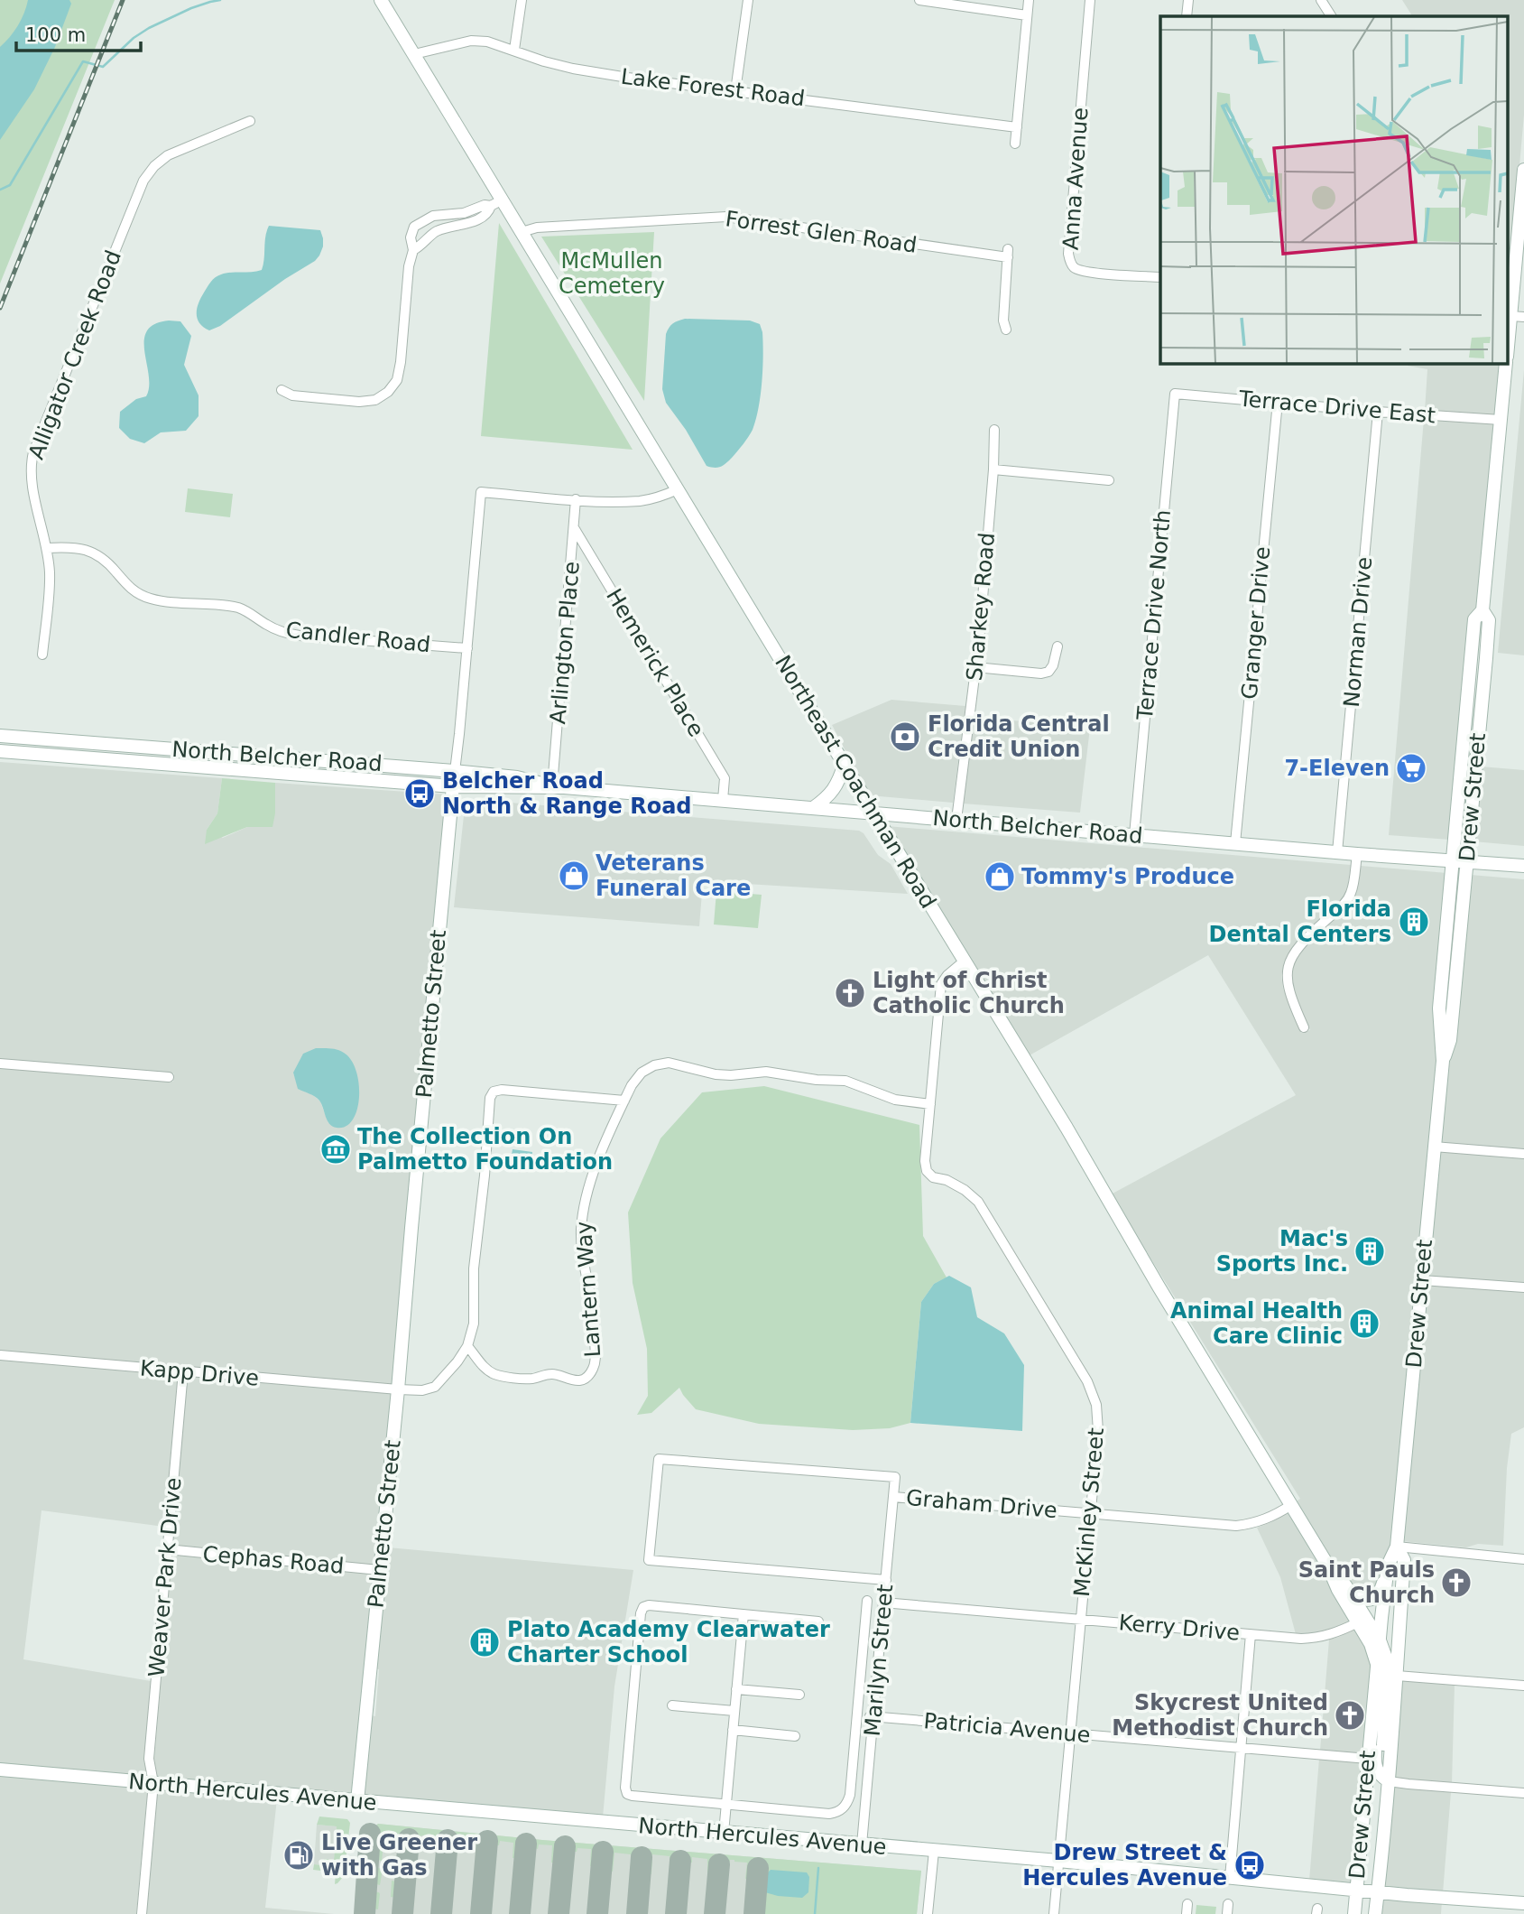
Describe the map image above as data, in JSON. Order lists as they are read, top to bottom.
{
  "streets": {
    "main road": [
      "North Belcher Road",
      "Northeast Coachman Road",
      "Drew Street",
      "Palmetto Street",
      "North Hercules Avenue"
    ],
    "street": [
      "Lake Forest Road",
      "Anna Avenue",
      "Forrest Glen Road",
      "Alligator Creek Road",
      "Terrace Drive East",
      "Sharkey Road",
      "Terrace Drive North",
      "Granger Drive",
      "Norman Drive",
      "Candler Road",
      "Arlington Place",
      "Hemerick Place",
      "Lantern Way",
      "Kapp Drive",
      "Graham Drive",
      "McKinley Street",
      "Cephas Road",
      "Weaver Park Drive",
      "Kerry Drive",
      "Marilyn Street",
      "Patricia Avenue"
    ]
  },
  "crossings": [
    ["Lake Forest Road", "Northeast Coachman Road"],
    ["Forrest Glen Road", "Northeast Coachman Road"],
    ["Alligator Creek Road", "Candler Road"],
    ["Terrace Drive East", "Terrace Drive North"],
    ["Terrace Drive East", "Granger Drive"],
    ["Terrace Drive East", "Norman Drive"],
    ["Terrace Drive East", "Drew Street"],
    ["Sharkey Road", "North Belcher Road"],
    ["Terrace Drive North", "North Belcher Road"],
    ["Granger Drive", "North Belcher Road"],
    ["Norman Drive", "North Belcher Road"],
    ["Candler Road", "Palmetto Street"],
    ["Arlington Place", "Hemerick Place"],
    ["Arlington Place", "North Belcher Road"],
    ["Arlington Place", "Palmetto Street"],
    ["Hemerick Place", "North Belcher Road"],
    ["North Belcher Road", "Northeast Coachman Road"],
    ["North Belcher Road", "Drew Street"],
    ["North Belcher Road", "Palmetto Street"],
    ["Northeast Coachman Road", "Drew Street"],
    ["Northeast Coachman Road", "Graham Drive"],
    ["Northeast Coachman Road", "Kerry Drive"],
    ["Drew Street", "Patricia Avenue"],
    ["Drew Street", "North Hercules Avenue"],
    ["Palmetto Street", "Kapp Drive"],
    ["Palmetto Street", "Cephas Road"],
    ["Palmetto Street", "North Hercules Avenue"],
    ["Lantern Way", "Kapp Drive"],
    ["Lantern Way", "McKinley Street"],
    ["Kapp Drive", "Weaver Park Drive"],
    ["Graham Drive", "McKinley Street"],
    ["Graham Drive", "Marilyn Street"],
    ["McKinley Street", "Kerry Drive"],
    ["McKinley Street", "Patricia Avenue"],
    ["McKinley Street", "North Hercules Avenue"],
    ["Cephas Road", "Weaver Park Drive"],
    ["Weaver Park Drive", "North Hercules Avenue"],
    ["Kerry Drive", "Marilyn Street"],
    ["Marilyn Street", "Patricia Avenue"],
    ["Marilyn Street", "North Hercules Avenue"]
  ],
  "parks": ["McMullen Cemetery"],
  "places": {
    "bank": ["Florida Central Credit Union"],
    "supermarket": ["7-Eleven"],
    "bus stop": ["Belcher Road North & Range Road", "Drew Street & Hercules Avenue"],
    "shop": ["Veterans Funeral Care", "Tommy's Produce"],
    "building": [
      "Florida Dental Centers",
      "Mac's Sports Inc.",
      "Animal Health Care Clinic",
      "Plato Academy Clearwater Charter School"
    ],
    "church": ["Light of Christ Catholic Church", "Saint Pauls Church", "Skycrest United Methodist Church"],
    "museum": ["The Collection On Palmetto Foundation"],
    "fuel station": ["Live Greener with Gas"]
  },
  "scale_bar": "100 m"
}
